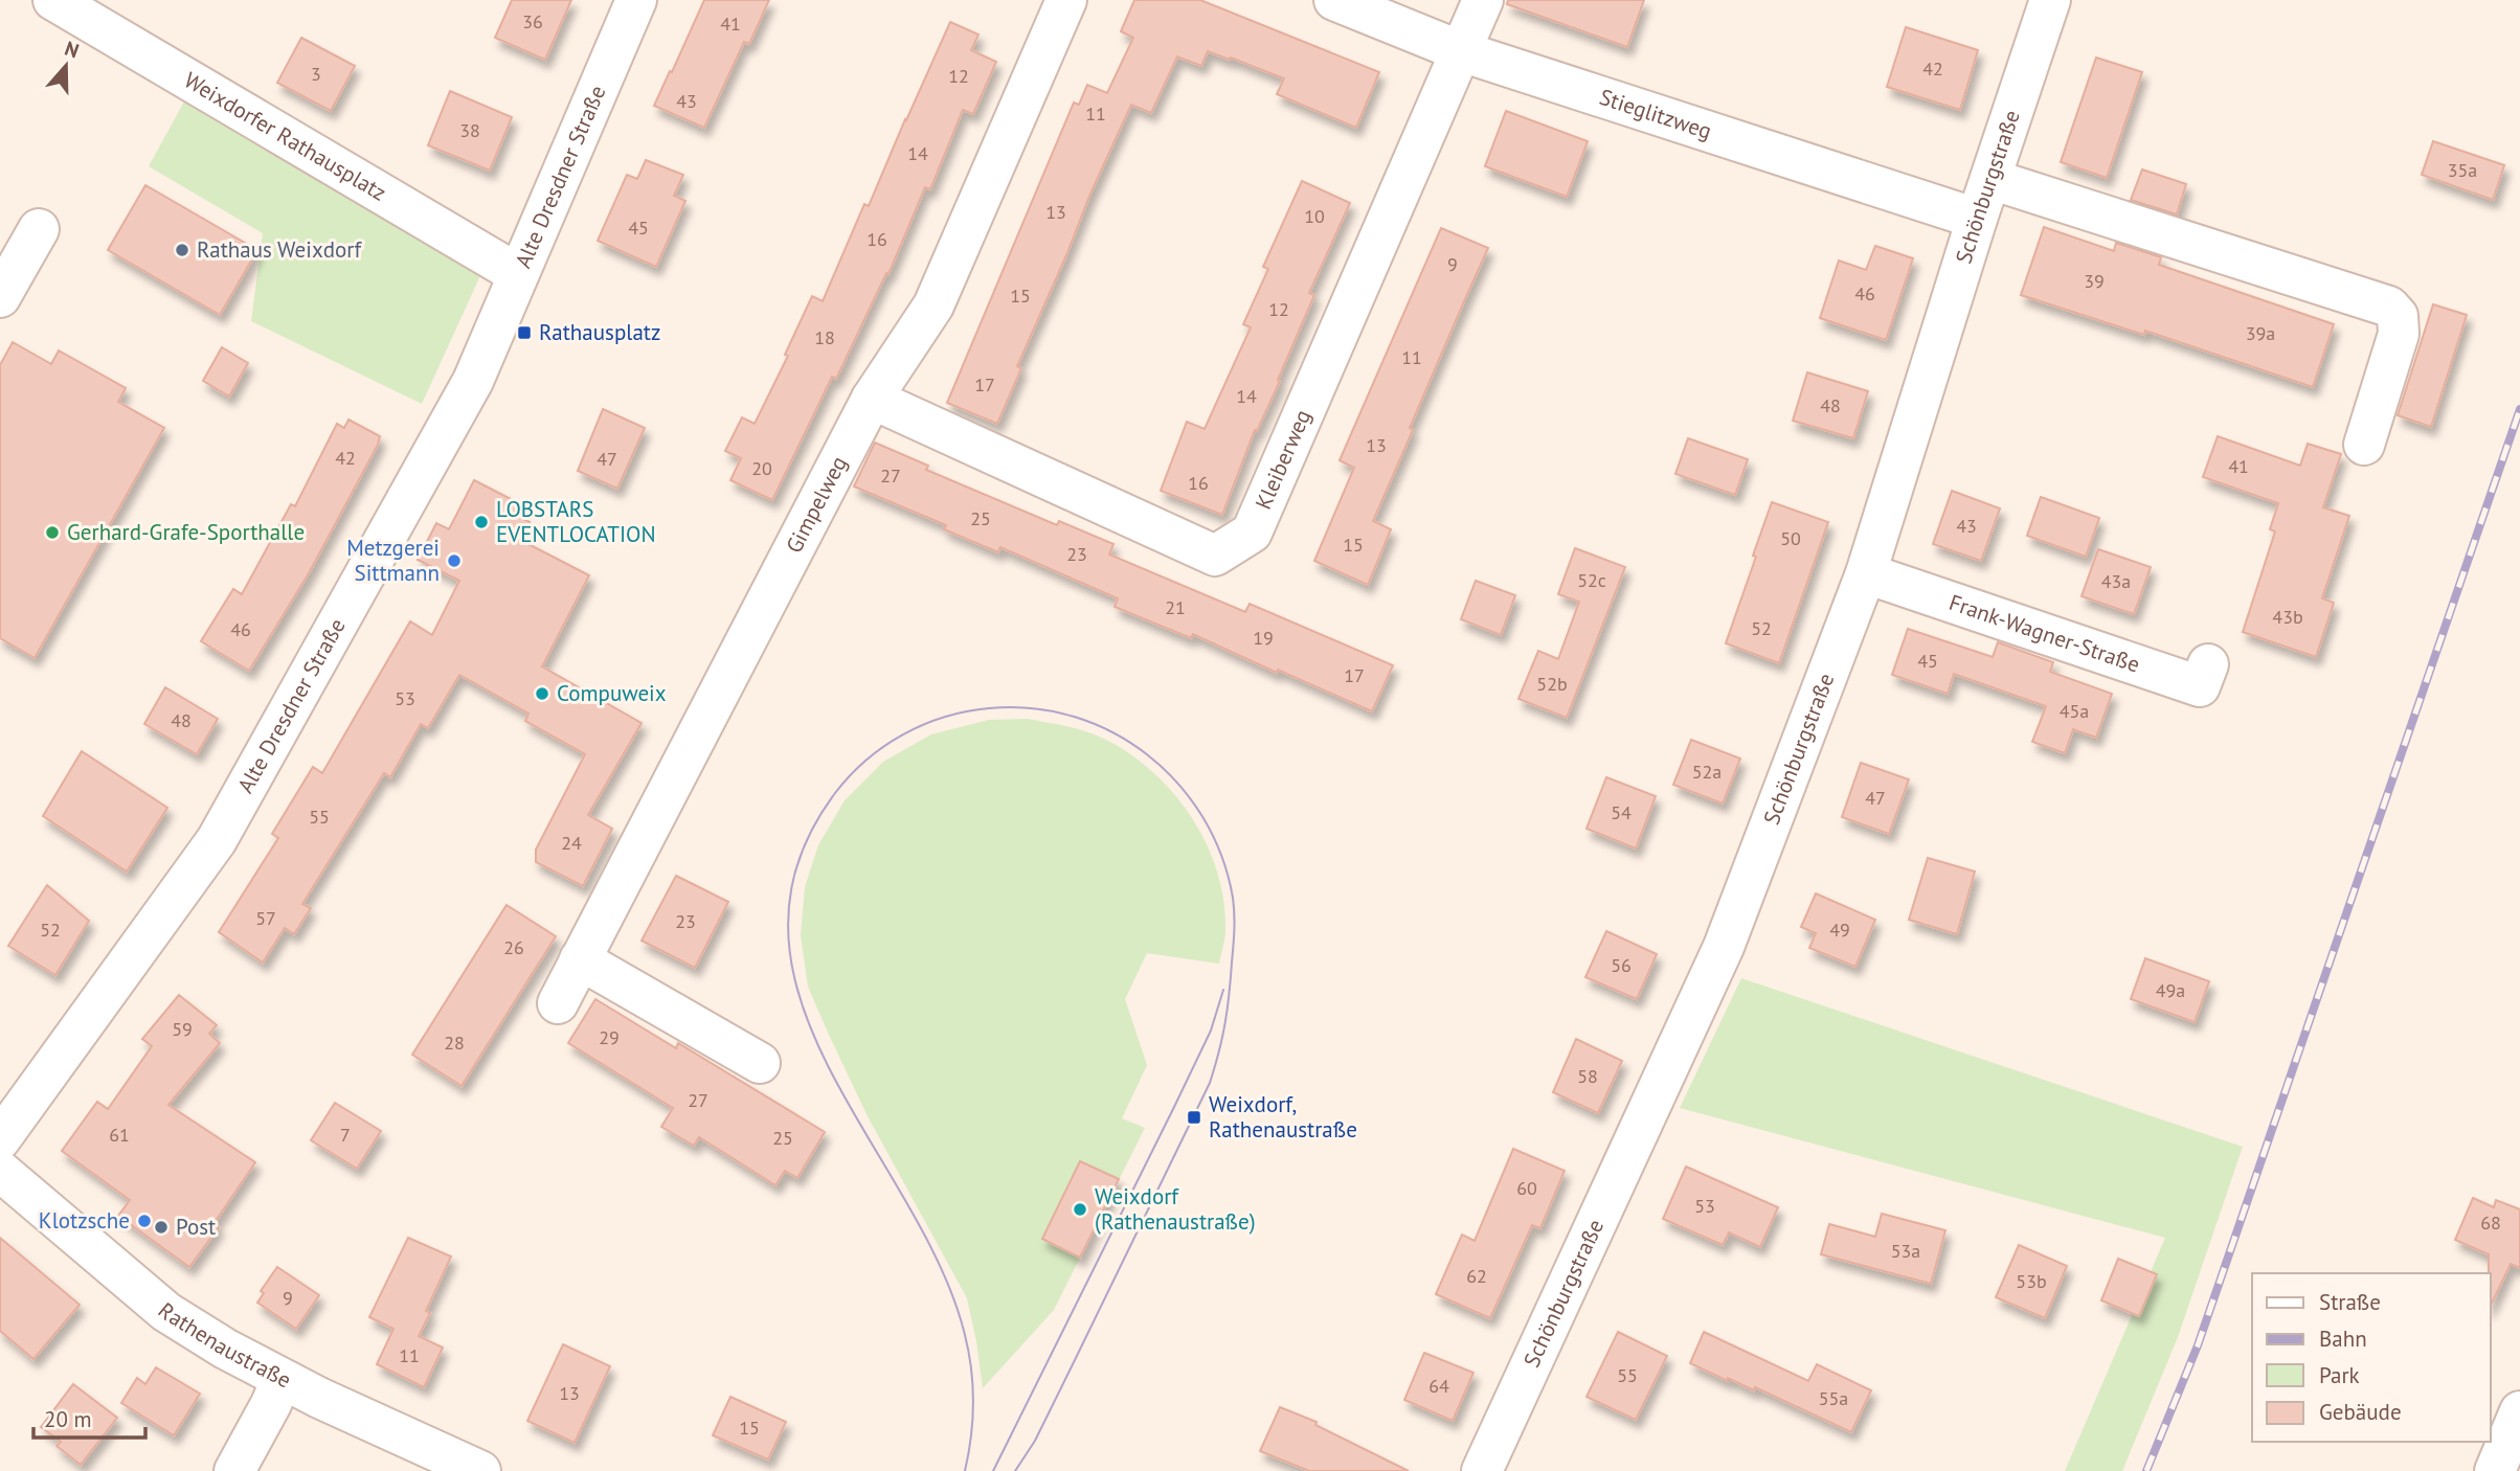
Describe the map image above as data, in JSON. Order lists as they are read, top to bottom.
{
  "streets": {
    "street": [
      "Stieglitzweg",
      "Weixdorfer Rathausplatz",
      "Alte Dresdner Straße",
      "Schönburgstraße",
      "Kleiberweg",
      "Gimpelweg",
      "Frank-Wagner-Straße",
      "Rathenaustraße"
    ]
  },
  "crossings": [
    ["Stieglitzweg", "Schönburgstraße"],
    ["Stieglitzweg", "Kleiberweg"],
    ["Weixdorfer Rathausplatz", "Alte Dresdner Straße"],
    ["Schönburgstraße", "Frank-Wagner-Straße"],
    ["Kleiberweg", "Gimpelweg"]
  ],
  "places": {
    "other": [
      "Rathaus Weixdorf",
      "LOBSTARS EVENTLOCATION",
      "Gerhard-Grafe-Sporthalle",
      "Metzgerei Sittmann",
      "Compuweix",
      "Weixdorf (Rathenaustraße)",
      "Klotzsche",
      "Post"
    ],
    "transit": ["Rathausplatz", "Weixdorf, Rathenaustraße"]
  },
  "house_numbers": [
    "36",
    "41",
    "42",
    "3",
    "12",
    "43",
    "11",
    "38",
    "14",
    "35a",
    "13",
    "10",
    "45",
    "16",
    "9",
    "39",
    "46",
    "15",
    "12",
    "39a",
    "18",
    "11",
    "17",
    "14",
    "48",
    "13",
    "42",
    "47",
    "41",
    "20",
    "27",
    "16",
    "25",
    "43",
    "50",
    "15",
    "23",
    "52c",
    "43a",
    "21",
    "43b",
    "52",
    "46",
    "19",
    "45",
    "17",
    "52b",
    "53",
    "45a",
    "48",
    "52a",
    "47",
    "54",
    "55",
    "24",
    "57",
    "23",
    "52",
    "49",
    "26",
    "56",
    "49a",
    "59",
    "29",
    "28",
    "58",
    "27",
    "61",
    "7",
    "25",
    "60",
    "53",
    "68",
    "53a",
    "62",
    "53b",
    "9",
    "11",
    "55",
    "64",
    "13",
    "55a",
    "15"
  ],
  "legend": [
    "Straße",
    "Bahn",
    "Park",
    "Gebäude"
  ],
  "scale_bar": "20 m",
  "north": "top"
}
